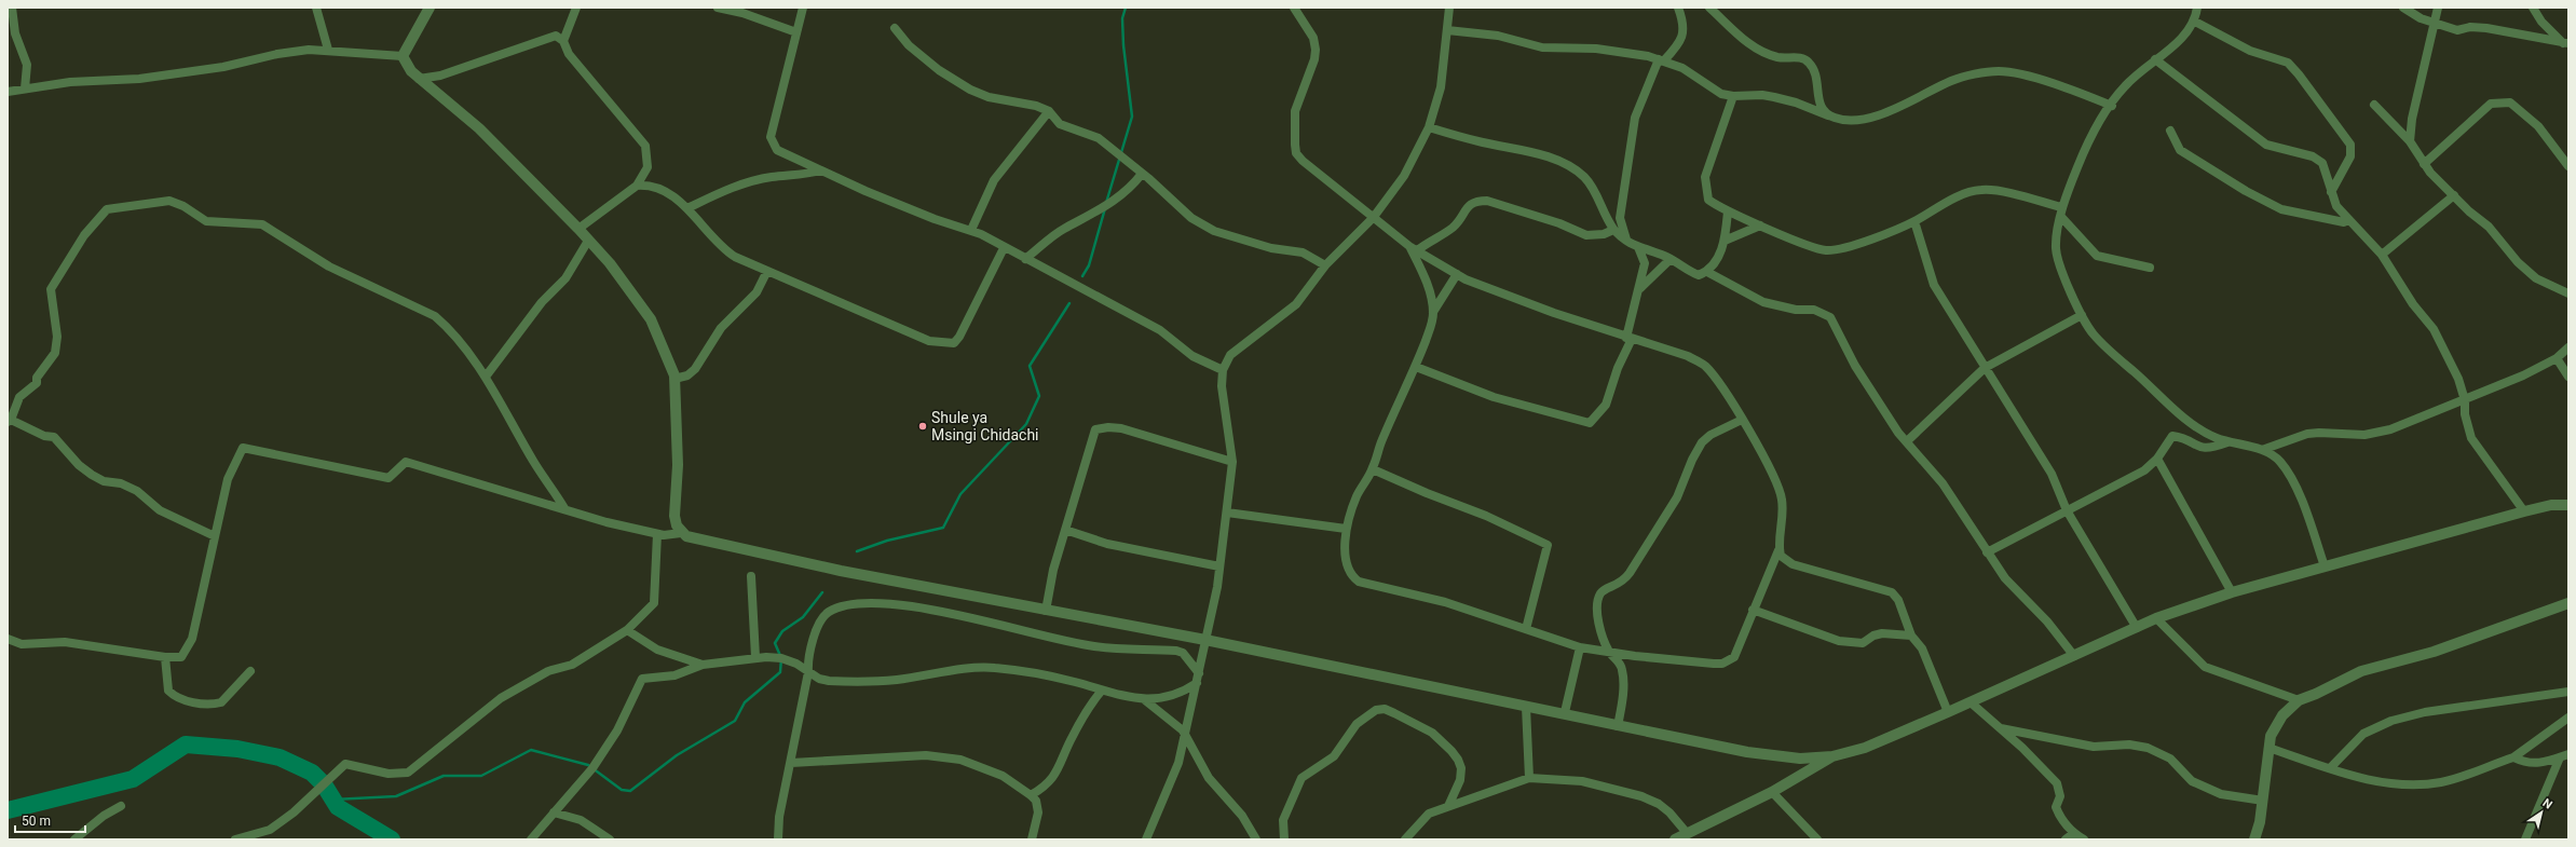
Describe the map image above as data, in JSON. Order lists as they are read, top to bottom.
{
  "places": ["Shule ya Msingi Chidachi"],
  "scale_bar": "50 m",
  "north": "top right"
}
